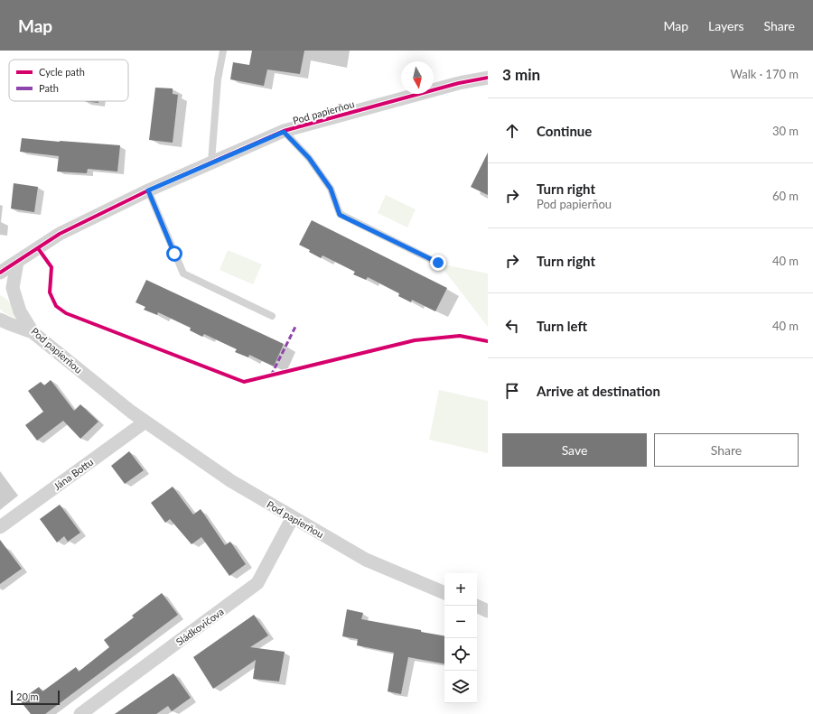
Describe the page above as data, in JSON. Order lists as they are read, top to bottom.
{
  "streets": {
    "street": ["Pod papierňou", "Jána Bottu", "Sládkovičova"]
  },
  "crossings": [
    ["Pod papierňou", "Jána Bottu"],
    ["Pod papierňou", "Sládkovičova"]
  ],
  "legend": ["Cycle path", "Path"],
  "scale_bar": "20 m",
  "north": "bottom",
  "page": {
    "header": "Map",
    "nav": ["Map", "Layers", "Share"],
    "heading": ["3 min", "Walk · 170 m"],
    "list": [
      ["Continue", "30 m"],
      ["Turn right", "Pod papierňou", "60 m"],
      ["Turn right", "40 m"],
      ["Turn left", "40 m"],
      "Arrive at destination"
    ],
    "buttons": ["Save", "Share"],
    "map_buttons": ["+", "−"],
    "scale": "20 m"
  }
}
